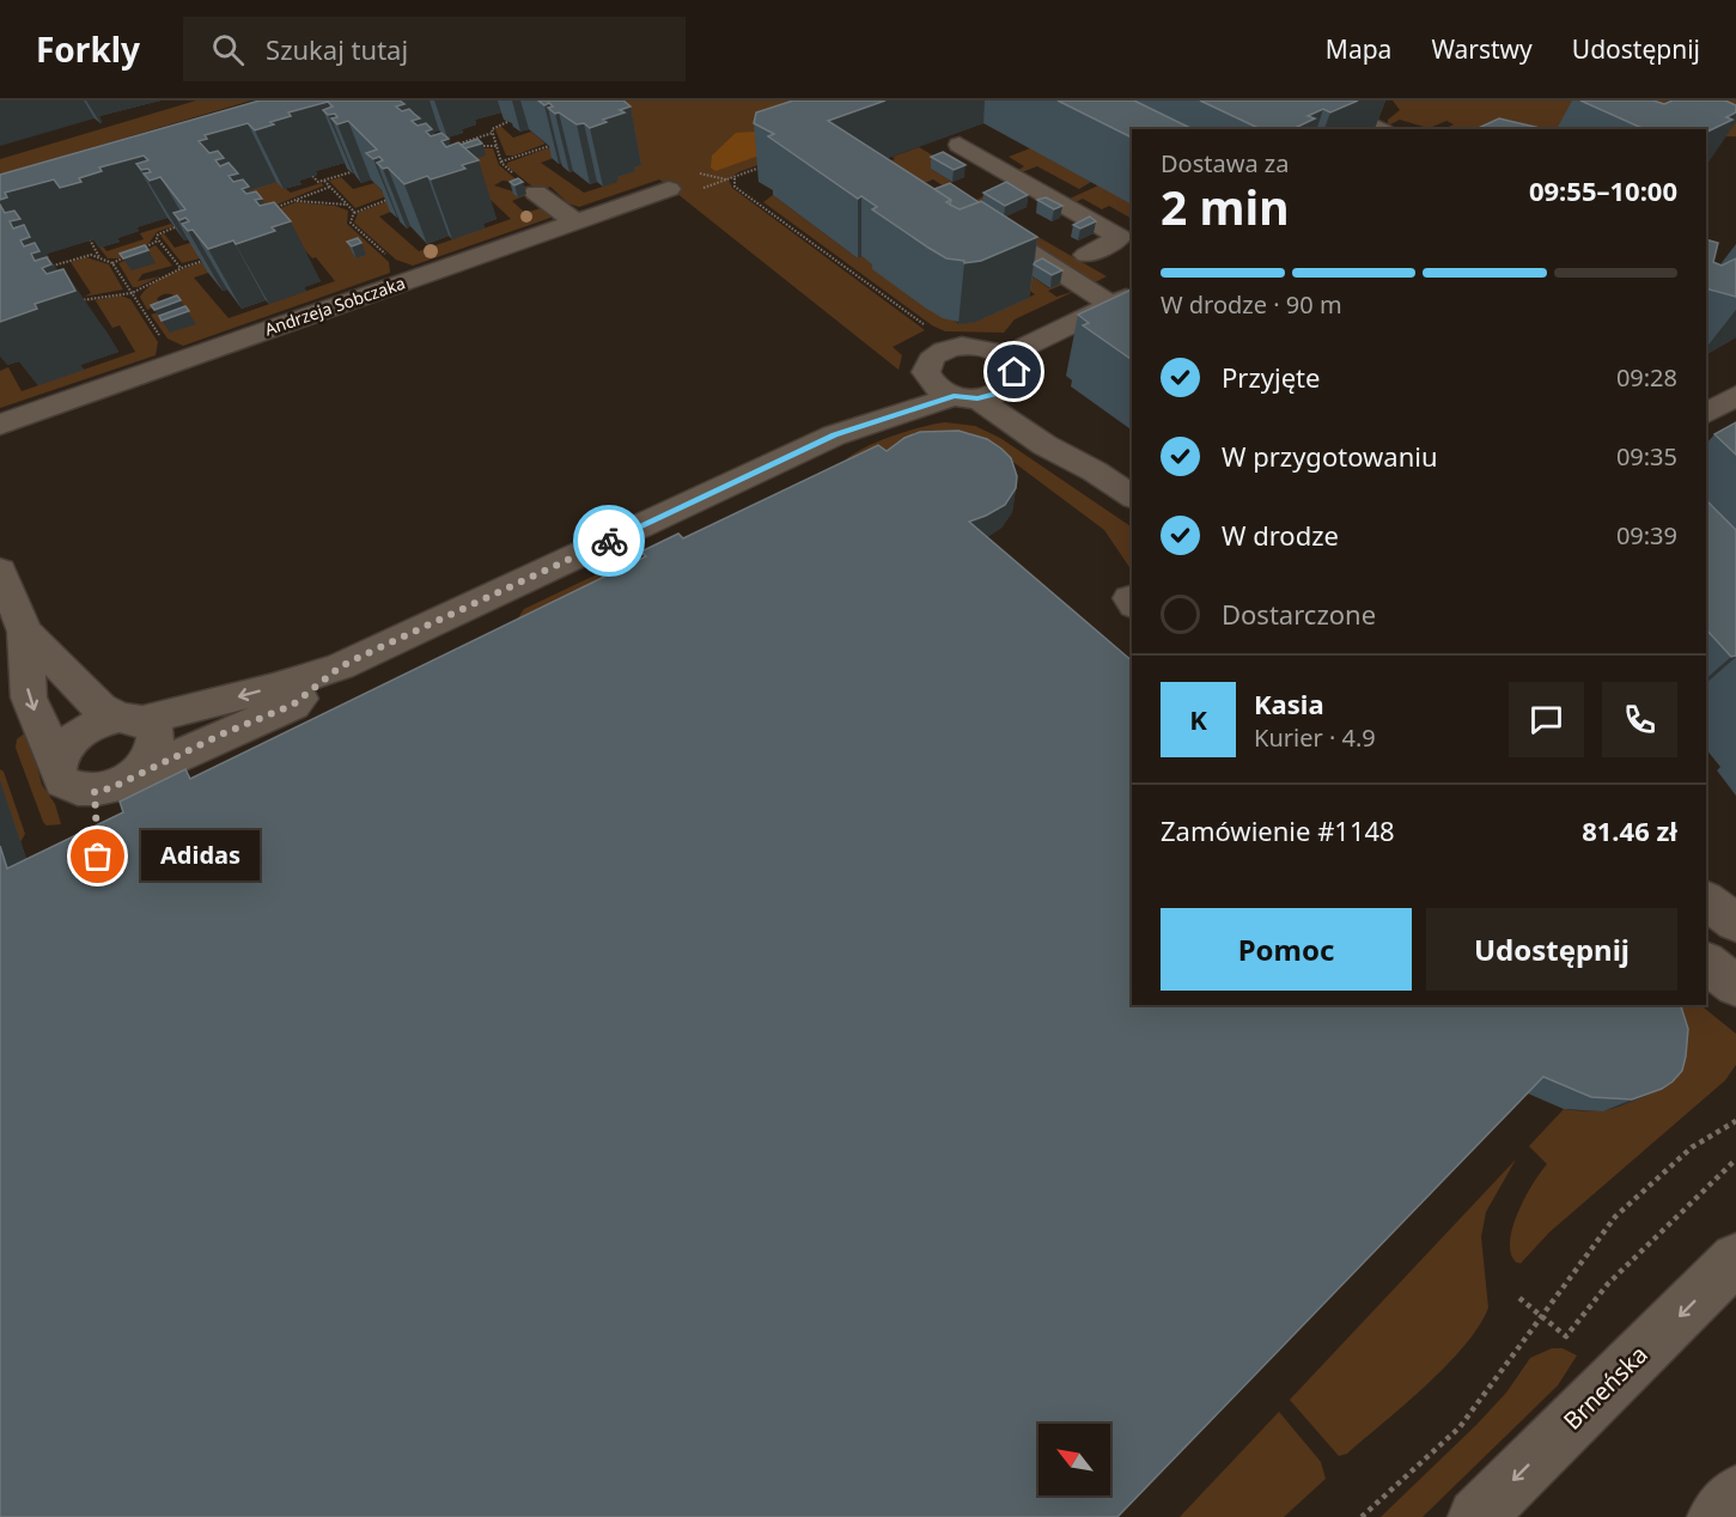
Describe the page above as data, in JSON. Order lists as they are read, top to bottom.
{
  "streets": {
    "street": ["Andrzeja Sobczaka", "Brneńska"]
  },
  "one_way": ["Brneńska"],
  "places": ["Adidas"],
  "north": "top left",
  "page": {
    "header": "Forkly",
    "search": "Szukaj tutaj",
    "nav": ["Mapa", "Warstwy", "Udostępnij"],
    "heading": ["2 min", "Dostawa za", "09:55–10:00"],
    "panel": [
      "Kasia",
      "Kurier · 4.9",
      "Zamówienie #1148",
      "81.46 zł"
    ],
    "bar": "W drodze · 90 m",
    "list": [
      ["Przyjęte", "09:28"],
      ["W przygotowaniu", "09:35"],
      ["W drodze", "09:39"],
      "Dostarczone"
    ],
    "round": "K",
    "bubble": "Adidas",
    "buttons": ["Pomoc", "Udostępnij"]
  }
}
